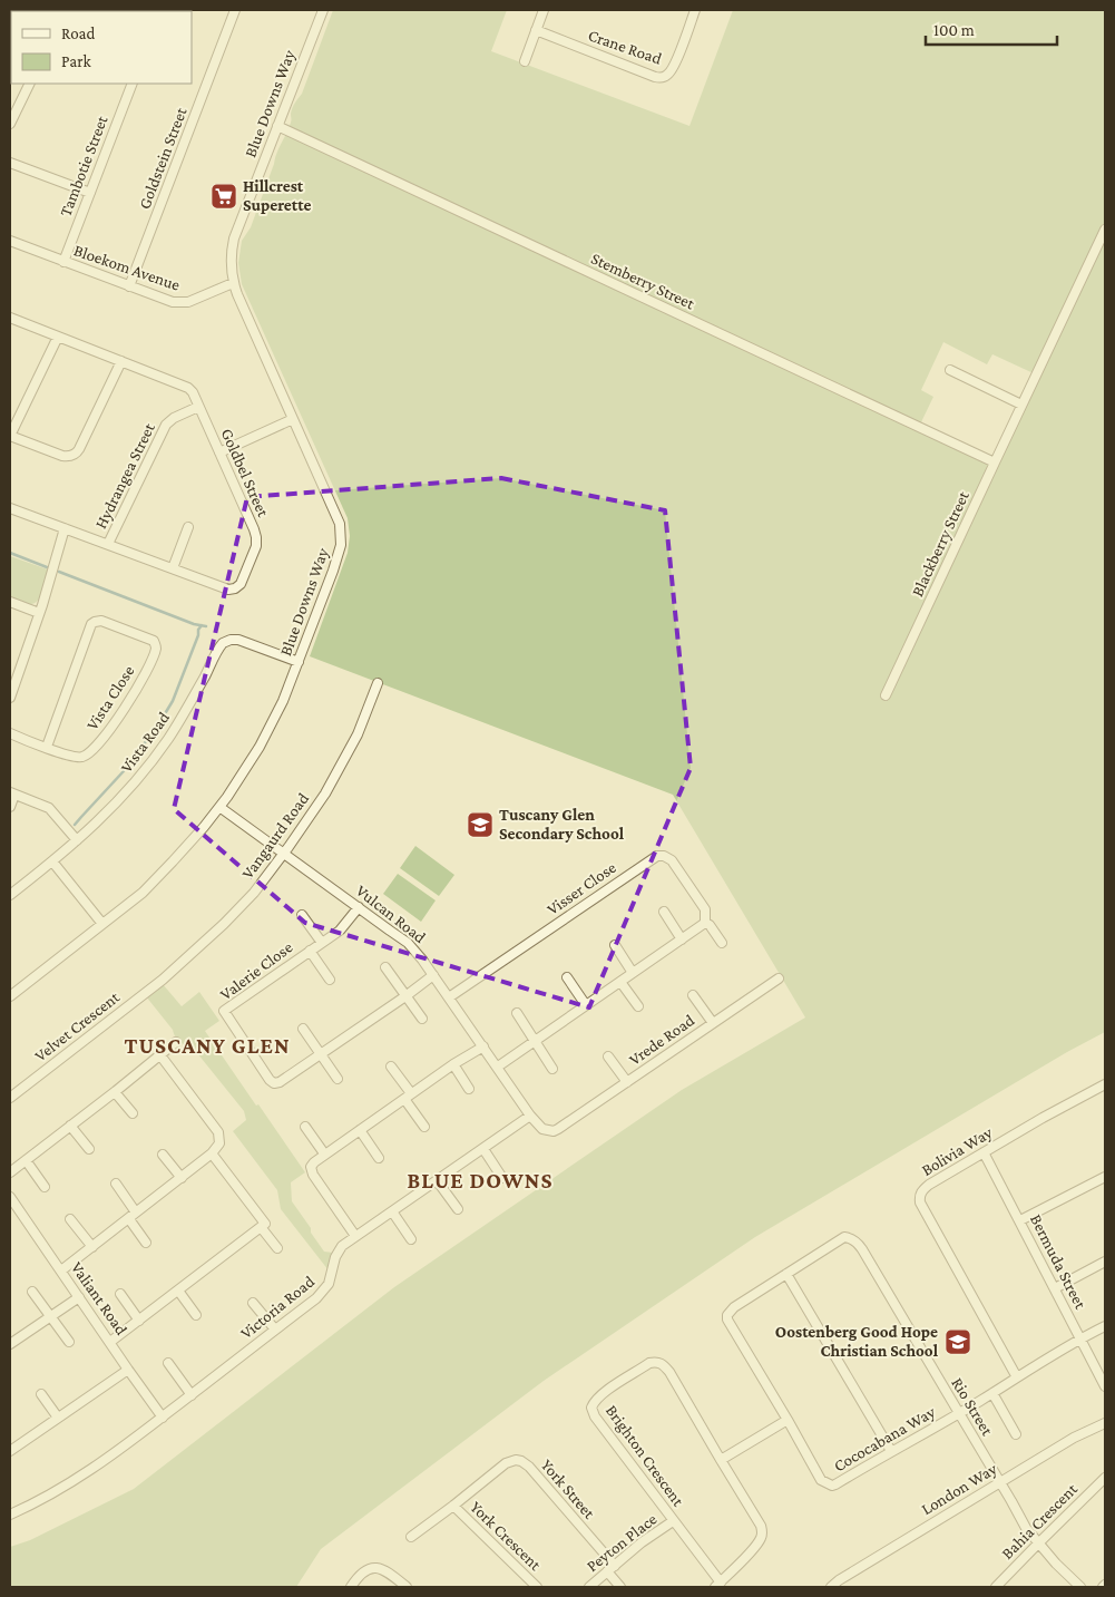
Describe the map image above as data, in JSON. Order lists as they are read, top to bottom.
{
  "streets": {
    "street": [
      "Crane Road",
      "Blue Downs Way",
      "Goldstein Street",
      "Tambotie Street",
      "Bloekom Avenue",
      "Stemberry Street",
      "Goldbel Street",
      "Hydrangea Street",
      "Blackberry Street",
      "Vista Close",
      "Vista Road",
      "Vangaurd Road",
      "Visser Close",
      "Vulcan Road",
      "Valerie Close",
      "Velvet Crescent",
      "Vrede Road",
      "Bolivia Way",
      "Bermuda Street",
      "Valiant Road",
      "Victoria Road",
      "Rio Street",
      "Cococabana Way",
      "Brighton Crescent",
      "York Street",
      "London Way",
      "Bahia Crescent",
      "York Crescent",
      "Peyton Place"
    ]
  },
  "crossings": [
    ["Blue Downs Way", "Bloekom Avenue"],
    ["Blue Downs Way", "Stemberry Street"],
    ["Blue Downs Way", "Vista Road"],
    ["Blue Downs Way", "Vulcan Road"],
    ["Goldstein Street", "Bloekom Avenue"],
    ["Tambotie Street", "Bloekom Avenue"],
    ["Stemberry Street", "Blackberry Street"],
    ["Goldbel Street", "Hydrangea Street"],
    ["Vangaurd Road", "Vulcan Road"],
    ["Vangaurd Road", "Velvet Crescent"],
    ["Visser Close", "Vulcan Road"],
    ["Vulcan Road", "Valerie Close"],
    ["Vulcan Road", "Vrede Road"],
    ["Vulcan Road", "Victoria Road"],
    ["Bolivia Way", "Bermuda Street"],
    ["Bolivia Way", "Cococabana Way"],
    ["Bermuda Street", "Cococabana Way"],
    ["Valiant Road", "Victoria Road"],
    ["Rio Street", "Cococabana Way"],
    ["Rio Street", "London Way"],
    ["Rio Street", "Bahia Crescent"],
    ["Brighton Crescent", "Peyton Place"],
    ["York Street", "York Crescent"],
    ["York Street", "Peyton Place"]
  ],
  "districts": ["TUSCANY GLEN", "BLUE DOWNS"],
  "places": {
    "supermarket": ["Hillcrest Superette"],
    "school or university": ["Tuscany Glen Secondary School", "Oostenberg Good Hope Christian School"]
  },
  "legend": ["Road", "Park"],
  "scale_bar": "100 m"
}
